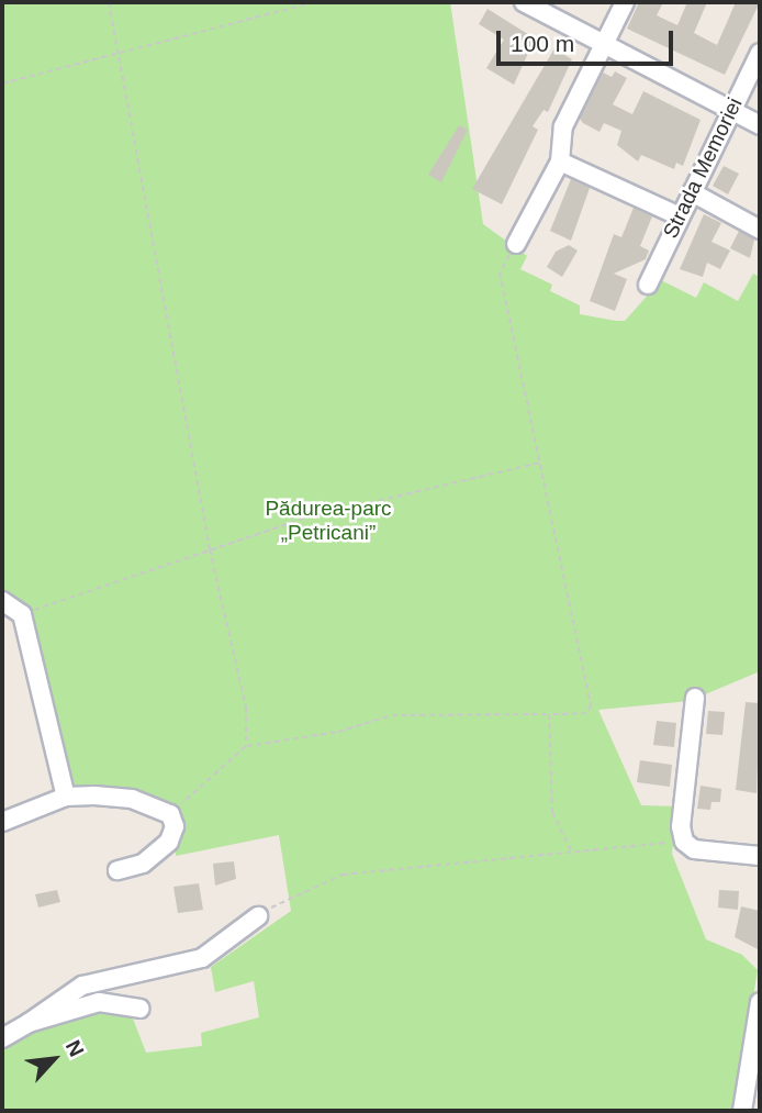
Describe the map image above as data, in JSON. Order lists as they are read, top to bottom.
{
  "streets": {
    "street": ["Strada Memoriei"]
  },
  "parks": ["Pădurea-parc „Petricani”"],
  "scale_bar": "100 m",
  "north": "top right"
}
